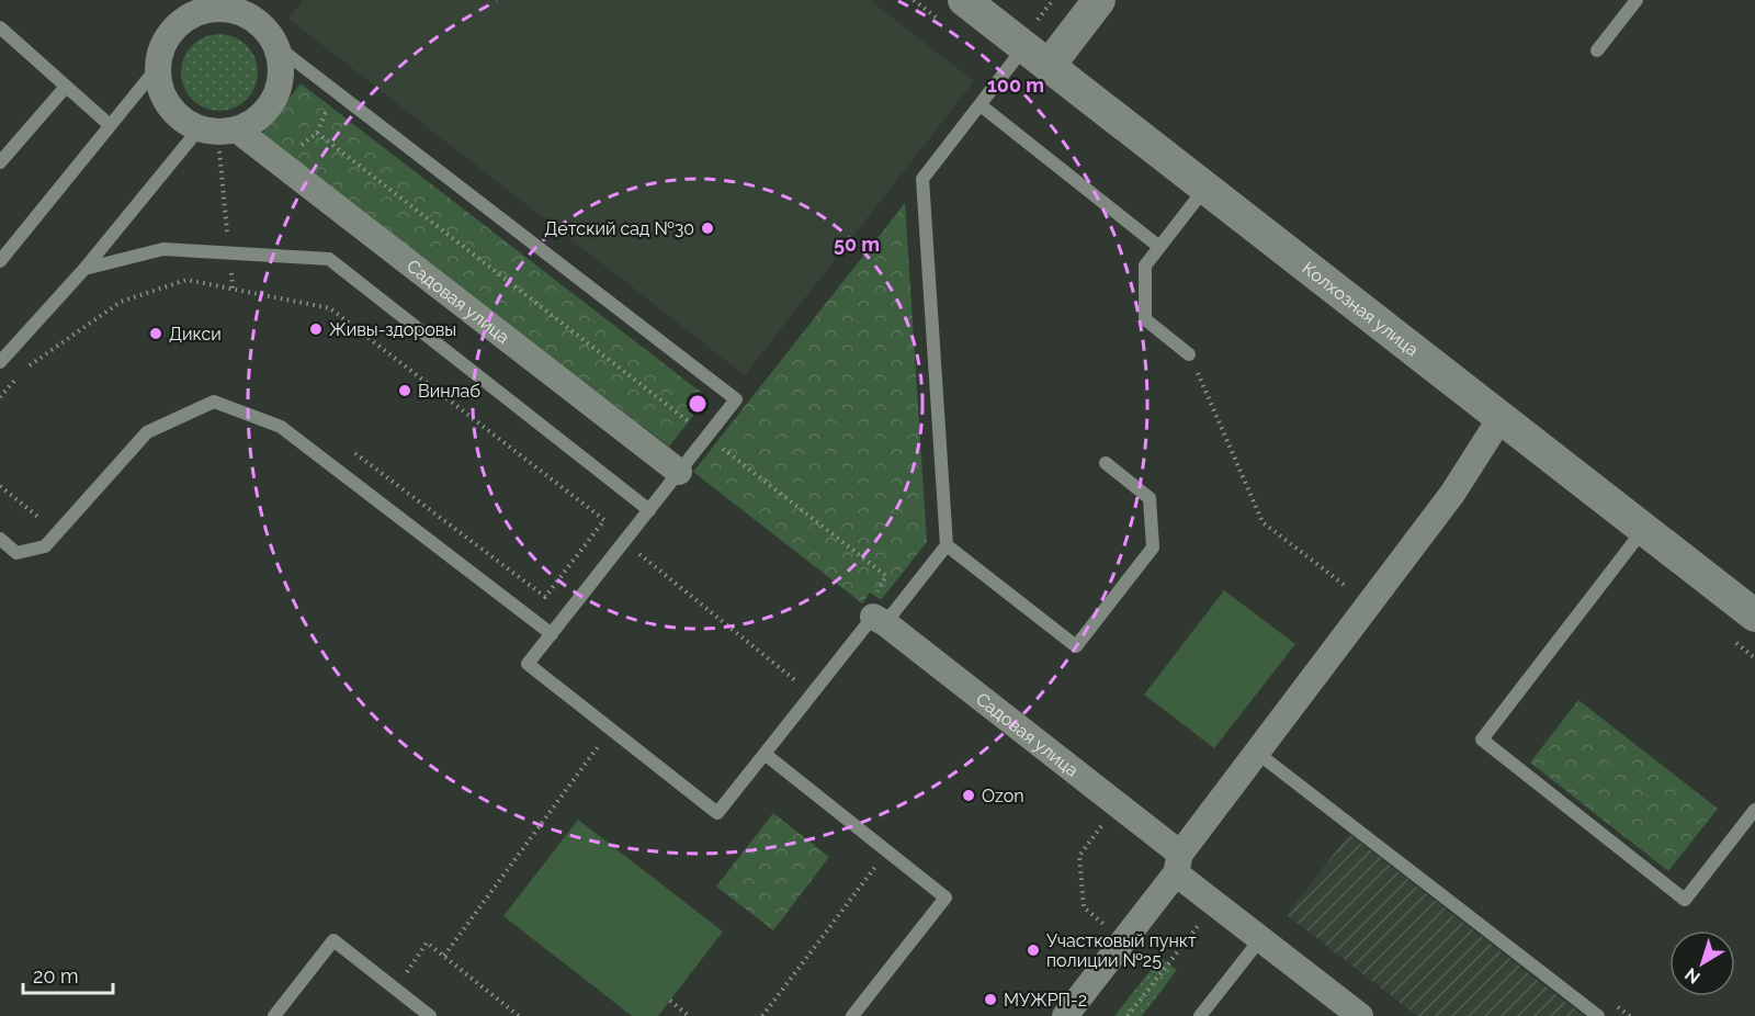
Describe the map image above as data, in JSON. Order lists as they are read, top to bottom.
{
  "streets": {
    "street": ["Садовая улица", "Колхозная улица"]
  },
  "places": [
    "Детский сад №30",
    "Живы-здоровы",
    "Дикси",
    "Винлаб",
    "Ozon",
    "Участковый пункт полиции №25",
    "МУЖРП-2"
  ],
  "scale_bar": "20 m",
  "north": "bottom left",
  "rings": ["100 m", "50 m"]
}
